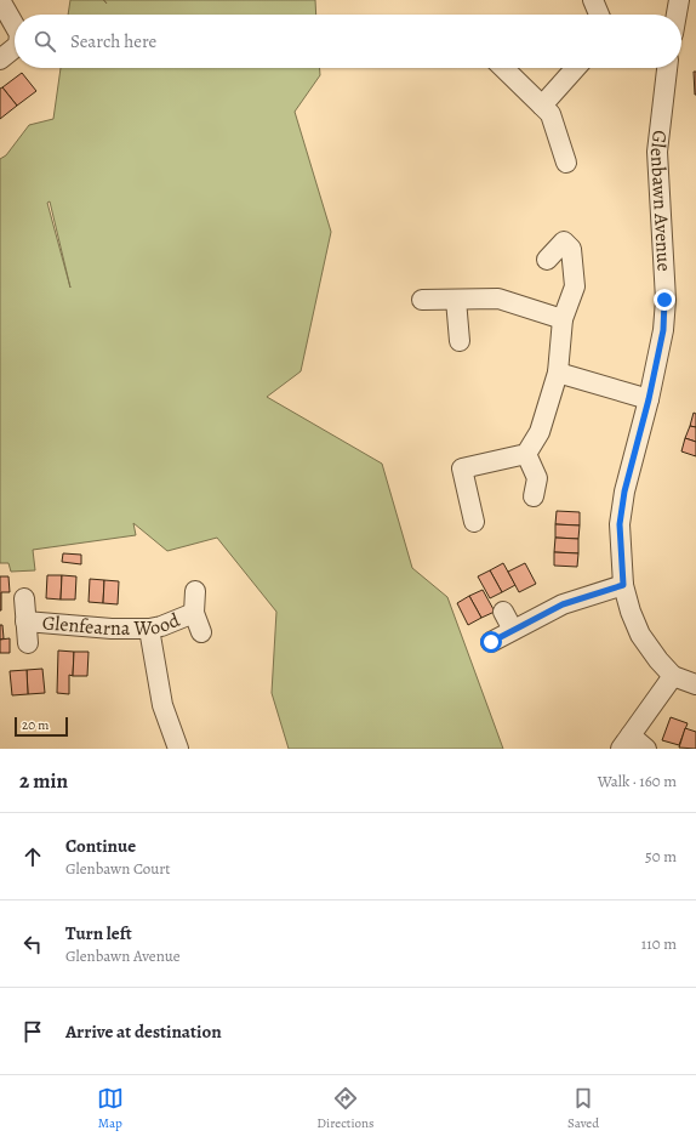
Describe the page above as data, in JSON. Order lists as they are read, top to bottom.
{
  "streets": {
    "street": ["Glenbawn Avenue", "Glenfearna Wood"]
  },
  "scale_bar": "20 m",
  "page": {
    "search": "Search here",
    "scale": "20 m",
    "heading": ["2 min", "Walk · 160 m"],
    "list": [
      ["Continue", "Glenbawn Court", "50 m"],
      ["Turn left", "Glenbawn Avenue", "110 m"],
      "Arrive at destination"
    ],
    "nav": ["Map", "Directions", "Saved"]
  }
}
